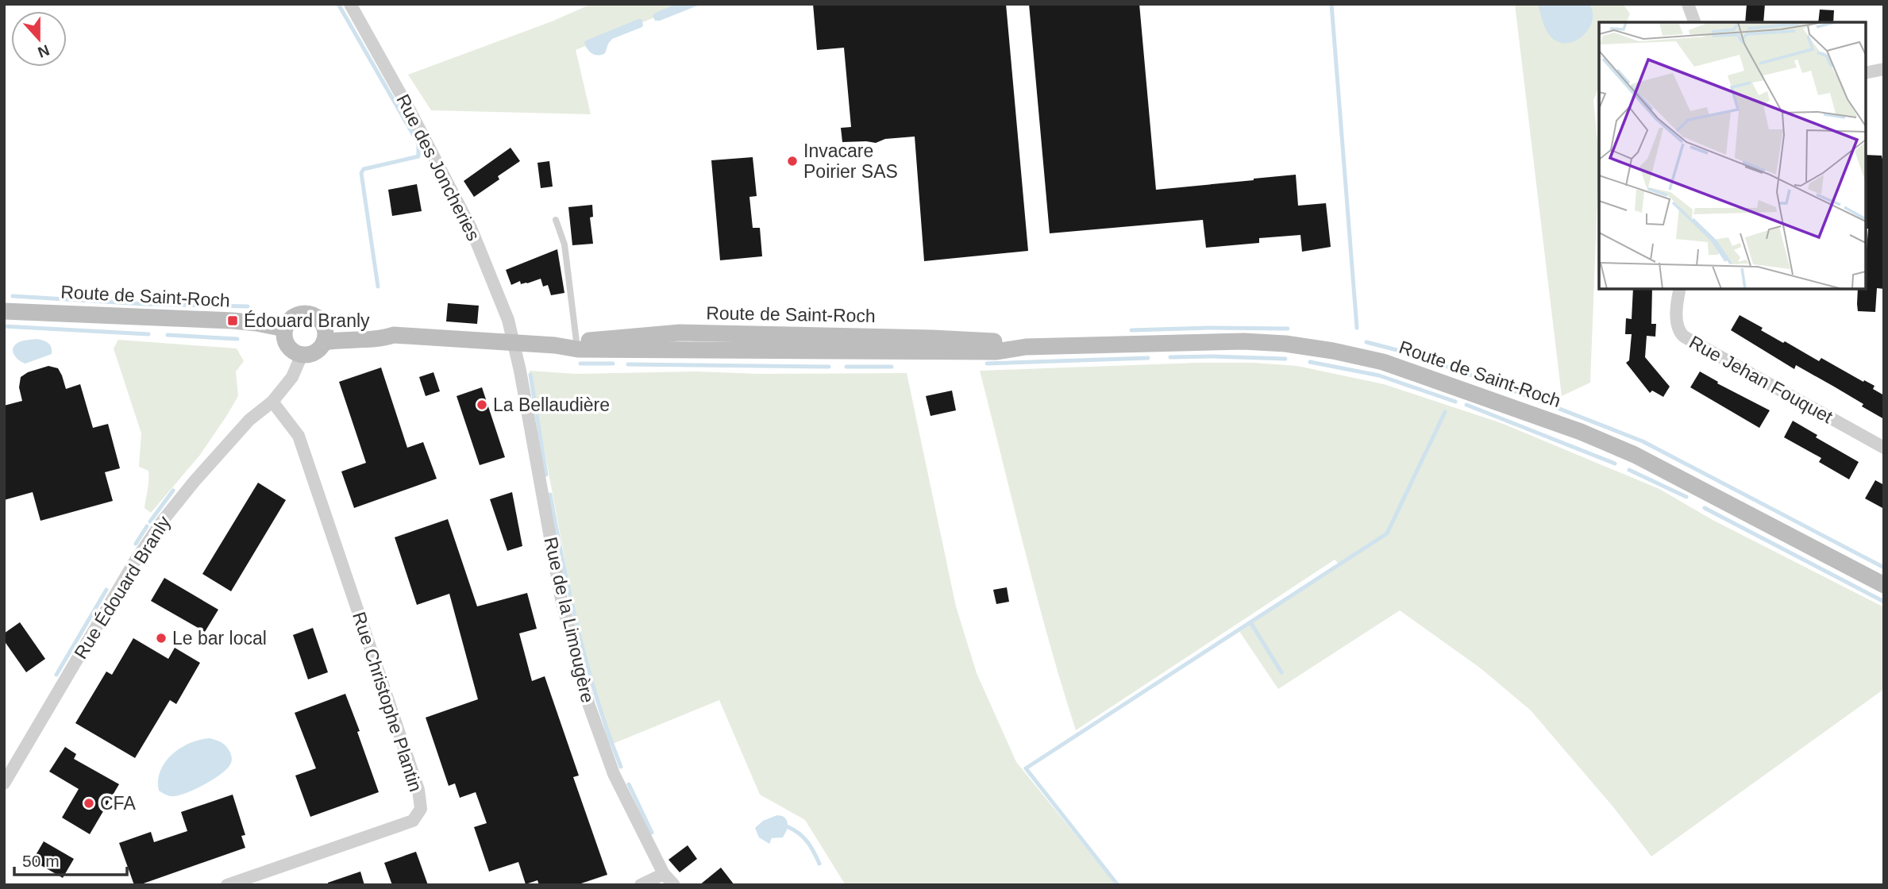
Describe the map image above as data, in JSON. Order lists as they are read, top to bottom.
{
  "streets": {
    "street": [
      "Rue des Joncheries",
      "Route de Saint-Roch",
      "Rue Jehan Fouquet",
      "Rue Édouard Branly",
      "Rue de la Limougère",
      "Rue Christophe Plantin"
    ]
  },
  "crossings": [
    ["Rue des Joncheries", "Route de Saint-Roch"],
    ["Rue des Joncheries", "Rue de la Limougère"],
    ["Route de Saint-Roch", "Rue Édouard Branly"],
    ["Route de Saint-Roch", "Rue de la Limougère"],
    ["Rue Édouard Branly", "Rue Christophe Plantin"]
  ],
  "places": {
    "other": [
      "Invacare Poirier SAS",
      "La Bellaudière",
      "Le bar local",
      "CFA"
    ],
    "transit": ["Édouard Branly"]
  },
  "scale_bar": "50 m",
  "north": "bottom"
}
